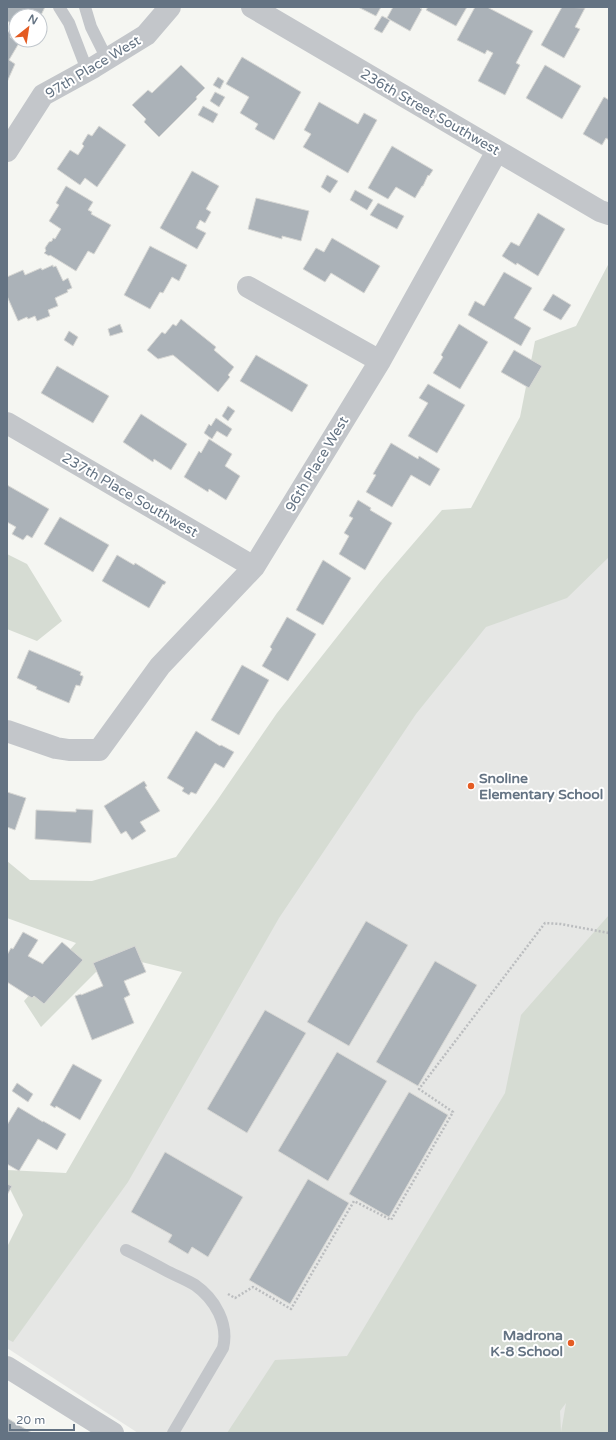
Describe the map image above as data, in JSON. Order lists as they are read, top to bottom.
{
  "streets": {
    "street": [
      "97th Place West",
      "236th Street Southwest",
      "96th Place West",
      "237th Place Southwest"
    ]
  },
  "crossings": [
    ["236th Street Southwest", "96th Place West"],
    ["96th Place West", "237th Place Southwest"]
  ],
  "places": ["Snoline Elementary School", "Madrona K-8 School"],
  "scale_bar": "20 m",
  "north": "top right"
}
